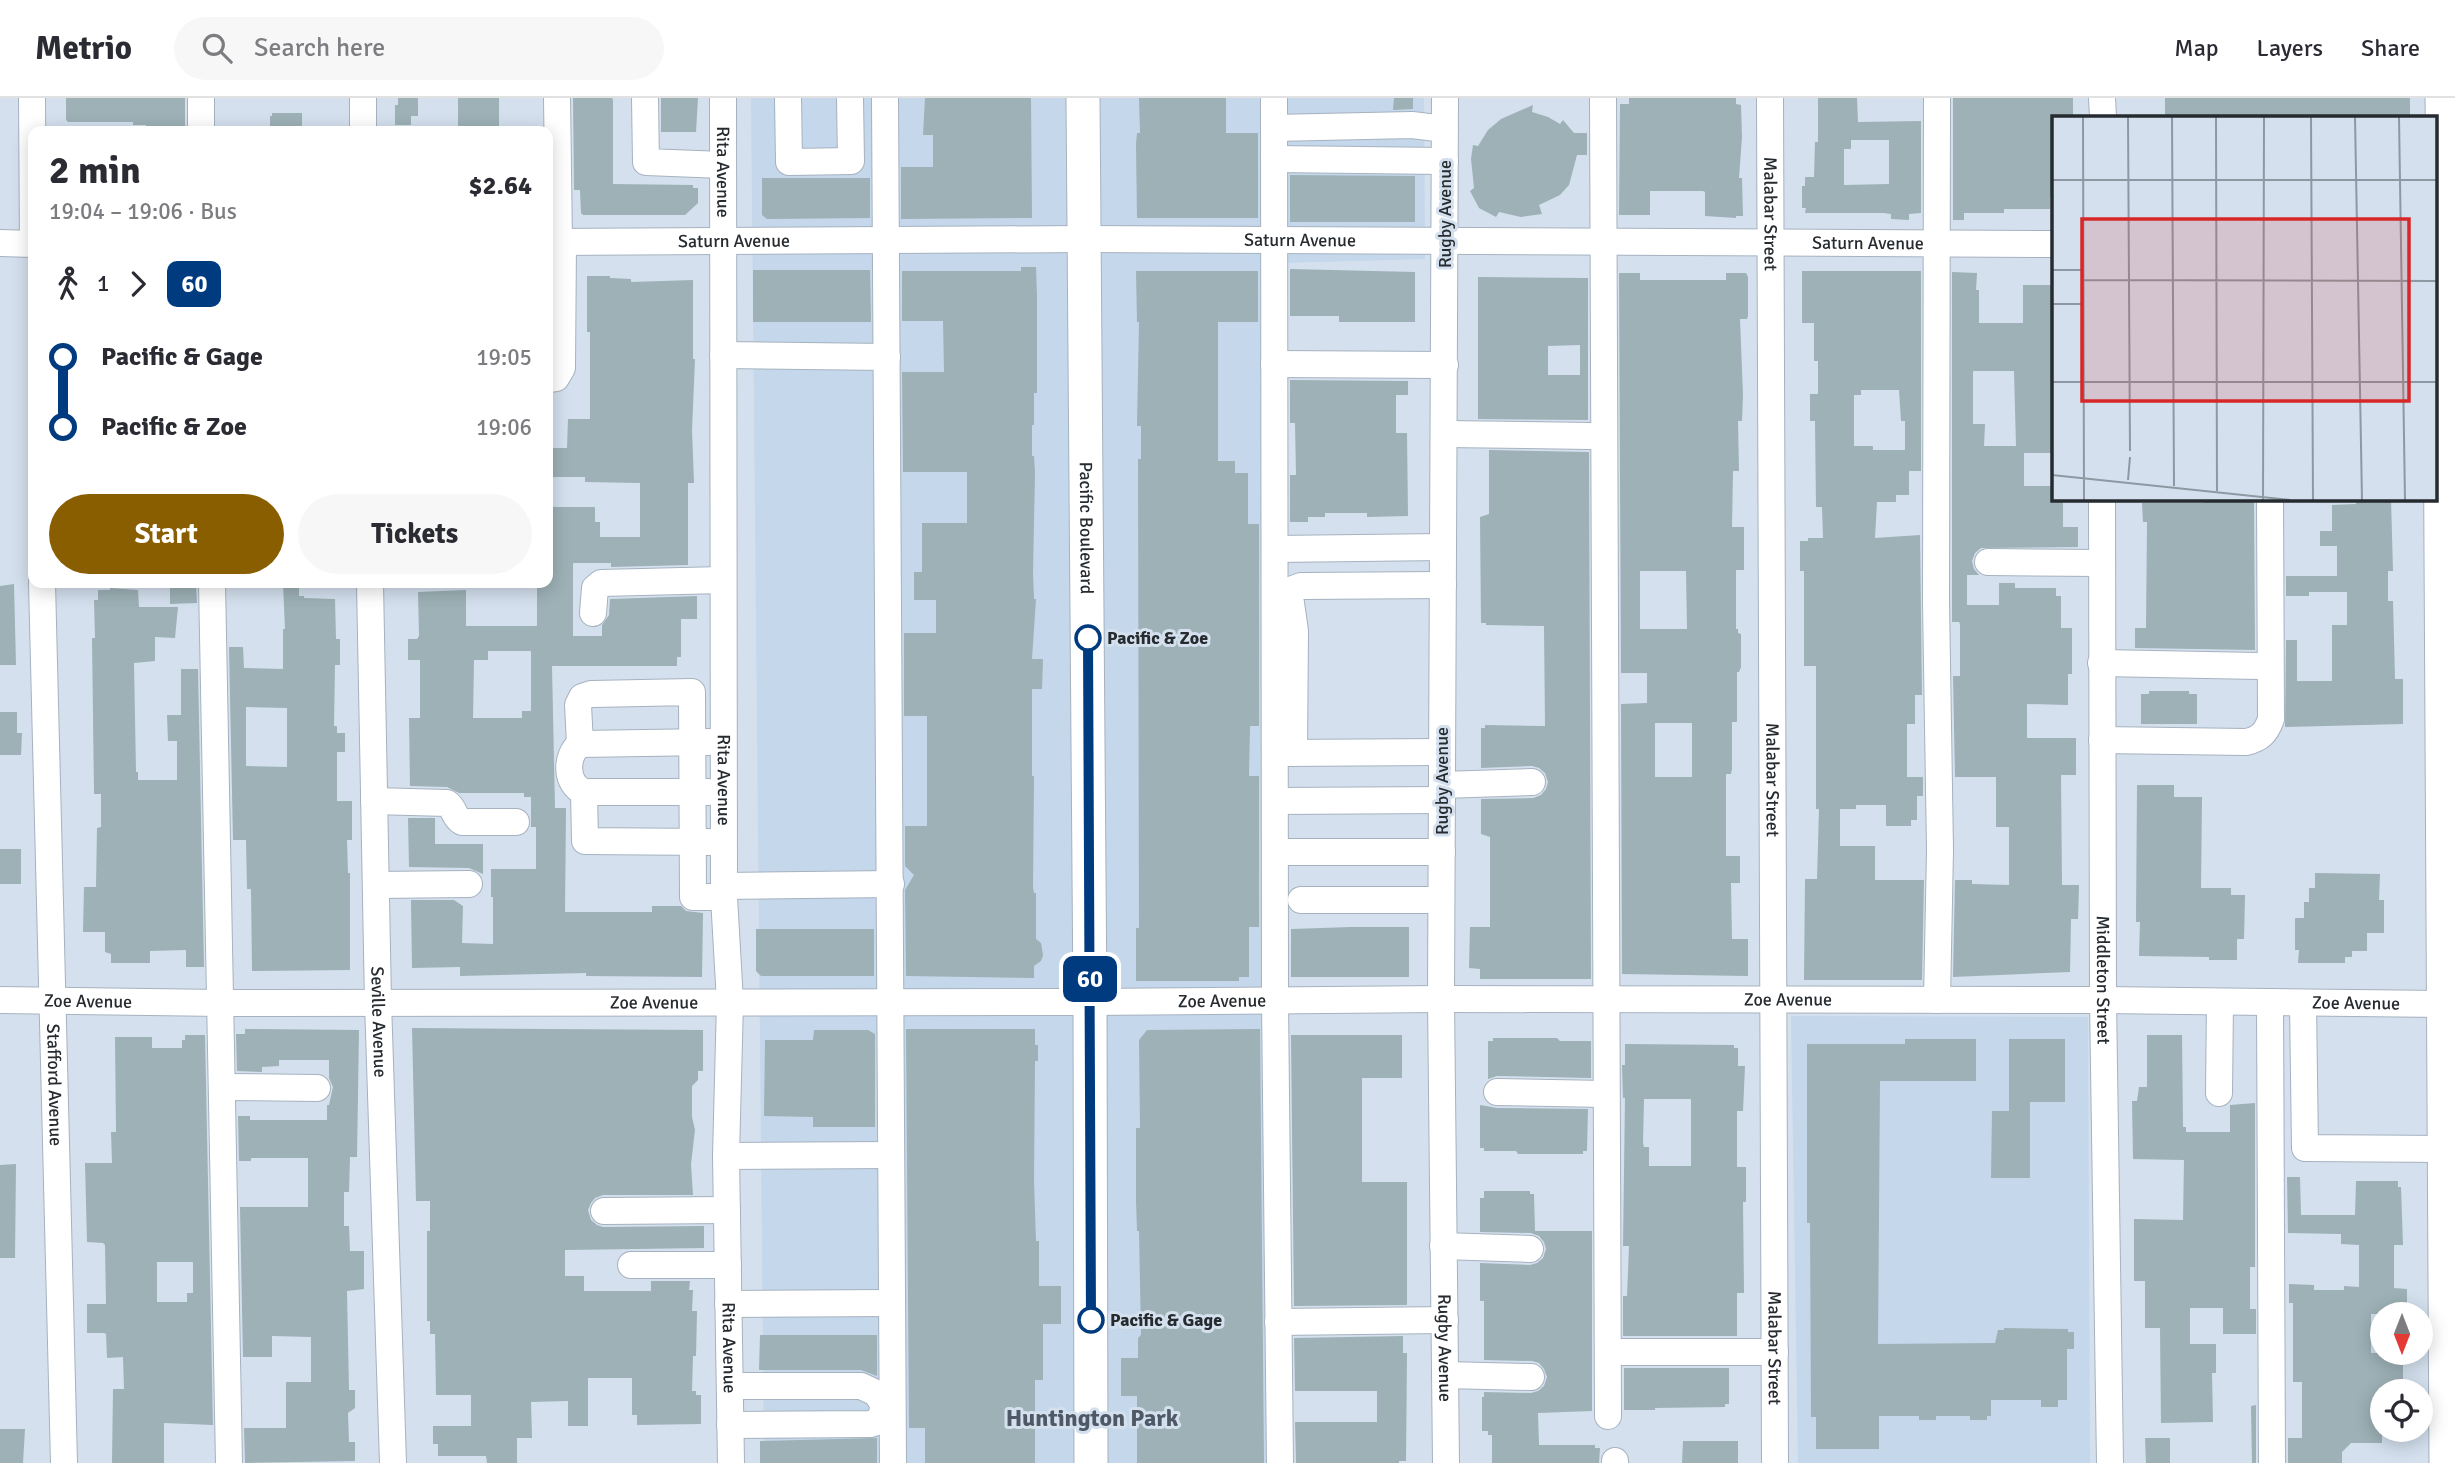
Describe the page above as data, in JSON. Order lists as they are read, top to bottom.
{
  "streets": {
    "main road": ["Pacific Boulevard"],
    "street": [
      "Rita Avenue",
      "Rugby Avenue",
      "Malabar Street",
      "Saturn Avenue",
      "Middleton Street",
      "Zoe Avenue",
      "Seville Avenue",
      "Stafford Avenue"
    ]
  },
  "crossings": [
    ["Rita Avenue", "Saturn Avenue"],
    ["Rita Avenue", "Zoe Avenue"],
    ["Rugby Avenue", "Saturn Avenue"],
    ["Rugby Avenue", "Zoe Avenue"],
    ["Malabar Street", "Saturn Avenue"],
    ["Malabar Street", "Zoe Avenue"],
    ["Saturn Avenue", "Pacific Boulevard"],
    ["Pacific Boulevard", "Zoe Avenue"],
    ["Middleton Street", "Zoe Avenue"],
    ["Zoe Avenue", "Seville Avenue"],
    ["Zoe Avenue", "Stafford Avenue"]
  ],
  "districts": ["Huntington Park"],
  "places": ["Pacific & Zoe", "Pacific & Gage"],
  "lines": ["bus line 60"],
  "north": "bottom",
  "page": {
    "header": "Metrio",
    "search": "Search here",
    "nav": ["Map", "Layers", "Share"],
    "on_map": "60",
    "heading": ["2 min", "19:04 – 19:06 · Bus", "$2.64"],
    "legs": ["1", "60"],
    "list": [
      {
        "name": "Pacific & Gage",
        "value": "19:05"
      },
      {
        "name": "Pacific & Zoe",
        "value": "19:06"
      }
    ],
    "buttons": ["Start", "Tickets"]
  }
}
